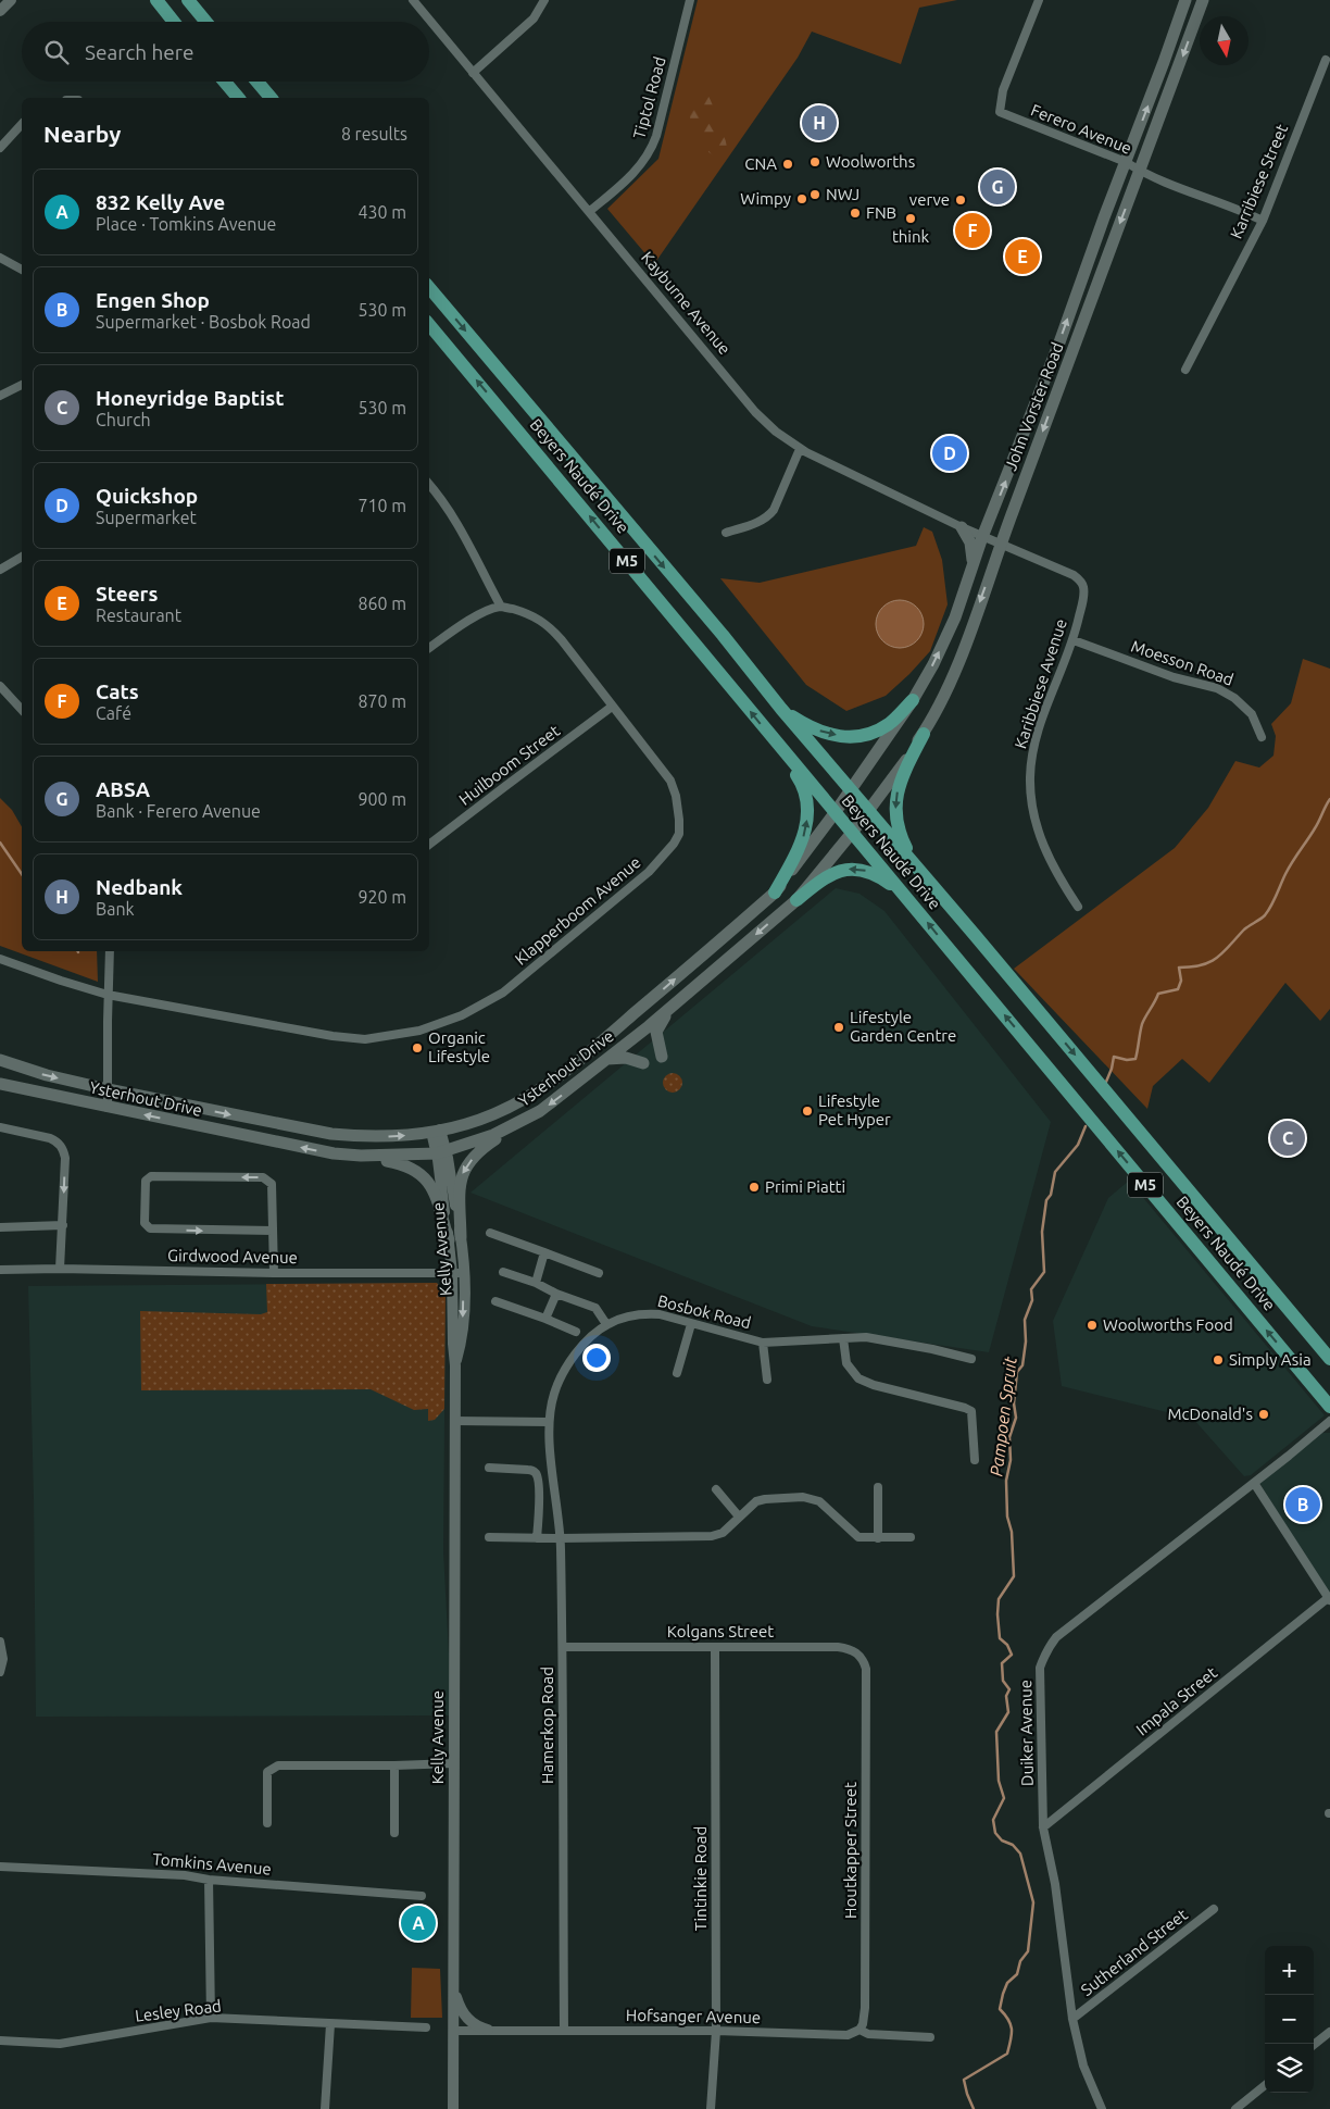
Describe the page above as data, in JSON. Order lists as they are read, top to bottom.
{
  "streets": {
    "main road": [
      "John Vorster Road",
      "Beyers Naudé Drive",
      "M5",
      "Ysterhout Drive"
    ],
    "street": [
      "Tiptol Road",
      "Ferero Avenue",
      "Karribiese Street",
      "Kayburne Avenue",
      "Moesson Road",
      "Karibbiese Avenue",
      "Huilboom Street",
      "Klapperboom Avenue",
      "Kelly Avenue",
      "Girdwood Avenue",
      "Bosbok Road",
      "Kolgans Street",
      "Impala Street",
      "Hamerkop Road",
      "Duiker Avenue",
      "Houtkapper Street",
      "Tomkins Avenue",
      "Tintinkie Road",
      "Sutherland Street",
      "Lesley Road",
      "Hofsanger Avenue"
    ]
  },
  "crossings": [
    ["Tiptol Road", "Kayburne Avenue"],
    ["Ferero Avenue", "Karribiese Street"],
    ["Ferero Avenue", "John Vorster Road"],
    ["Kayburne Avenue", "John Vorster Road"],
    ["Kayburne Avenue", "Karibbiese Avenue"],
    ["John Vorster Road", "Beyers Naudé Drive"],
    ["John Vorster Road", "Karibbiese Avenue"],
    ["John Vorster Road", "Ysterhout Drive"],
    ["Beyers Naudé Drive", "Ysterhout Drive"],
    ["Moesson Road", "Karibbiese Avenue"],
    ["Huilboom Street", "Klapperboom Avenue"],
    ["Ysterhout Drive", "Kelly Avenue"],
    ["Kelly Avenue", "Girdwood Avenue"],
    ["Kelly Avenue", "Hofsanger Avenue"],
    ["Bosbok Road", "Hamerkop Road"],
    ["Kolgans Street", "Hamerkop Road"],
    ["Kolgans Street", "Houtkapper Street"],
    ["Kolgans Street", "Tintinkie Road"],
    ["Impala Street", "Duiker Avenue"],
    ["Hamerkop Road", "Hofsanger Avenue"],
    ["Duiker Avenue", "Sutherland Street"],
    ["Houtkapper Street", "Hofsanger Avenue"],
    ["Tintinkie Road", "Hofsanger Avenue"]
  ],
  "water": ["Pampoen Spruit"],
  "places": [
    "Woolworths",
    "CNA",
    "NWJ",
    "Wimpy",
    "verve",
    "FNB",
    "think",
    "Lifestyle Garden Centre",
    "Organic Lifestyle",
    "Lifestyle Pet Hyper",
    "Primi Piatti",
    "Woolworths Food",
    "Simply Asia",
    "McDonald's"
  ],
  "north": "bottom",
  "page": {
    "search": "Search here",
    "heading": ["Nearby", "8 results"],
    "pins": [
      "H",
      "G",
      "F",
      "E",
      "D",
      "C",
      "B",
      "A"
    ],
    "list": [
      {
        "mark": "A",
        "name": "832 Kelly Ave",
        "note": "Place · Tomkins Avenue",
        "value": "430 m"
      },
      {
        "mark": "B",
        "name": "Engen Shop",
        "note": "Supermarket · Bosbok Road",
        "value": "530 m"
      },
      {
        "mark": "C",
        "name": "Honeyridge Baptist",
        "note": "Church",
        "value": "530 m"
      },
      {
        "mark": "D",
        "name": "Quickshop",
        "note": "Supermarket",
        "value": "710 m"
      },
      {
        "mark": "E",
        "name": "Steers",
        "note": "Restaurant",
        "value": "860 m"
      },
      {
        "mark": "F",
        "name": "Cats",
        "note": "Café",
        "value": "870 m"
      },
      {
        "mark": "G",
        "name": "ABSA",
        "note": "Bank · Ferero Avenue",
        "value": "900 m"
      },
      {
        "mark": "H",
        "name": "Nedbank",
        "note": "Bank",
        "value": "920 m"
      }
    ],
    "map_buttons": ["+", "−"]
  }
}
